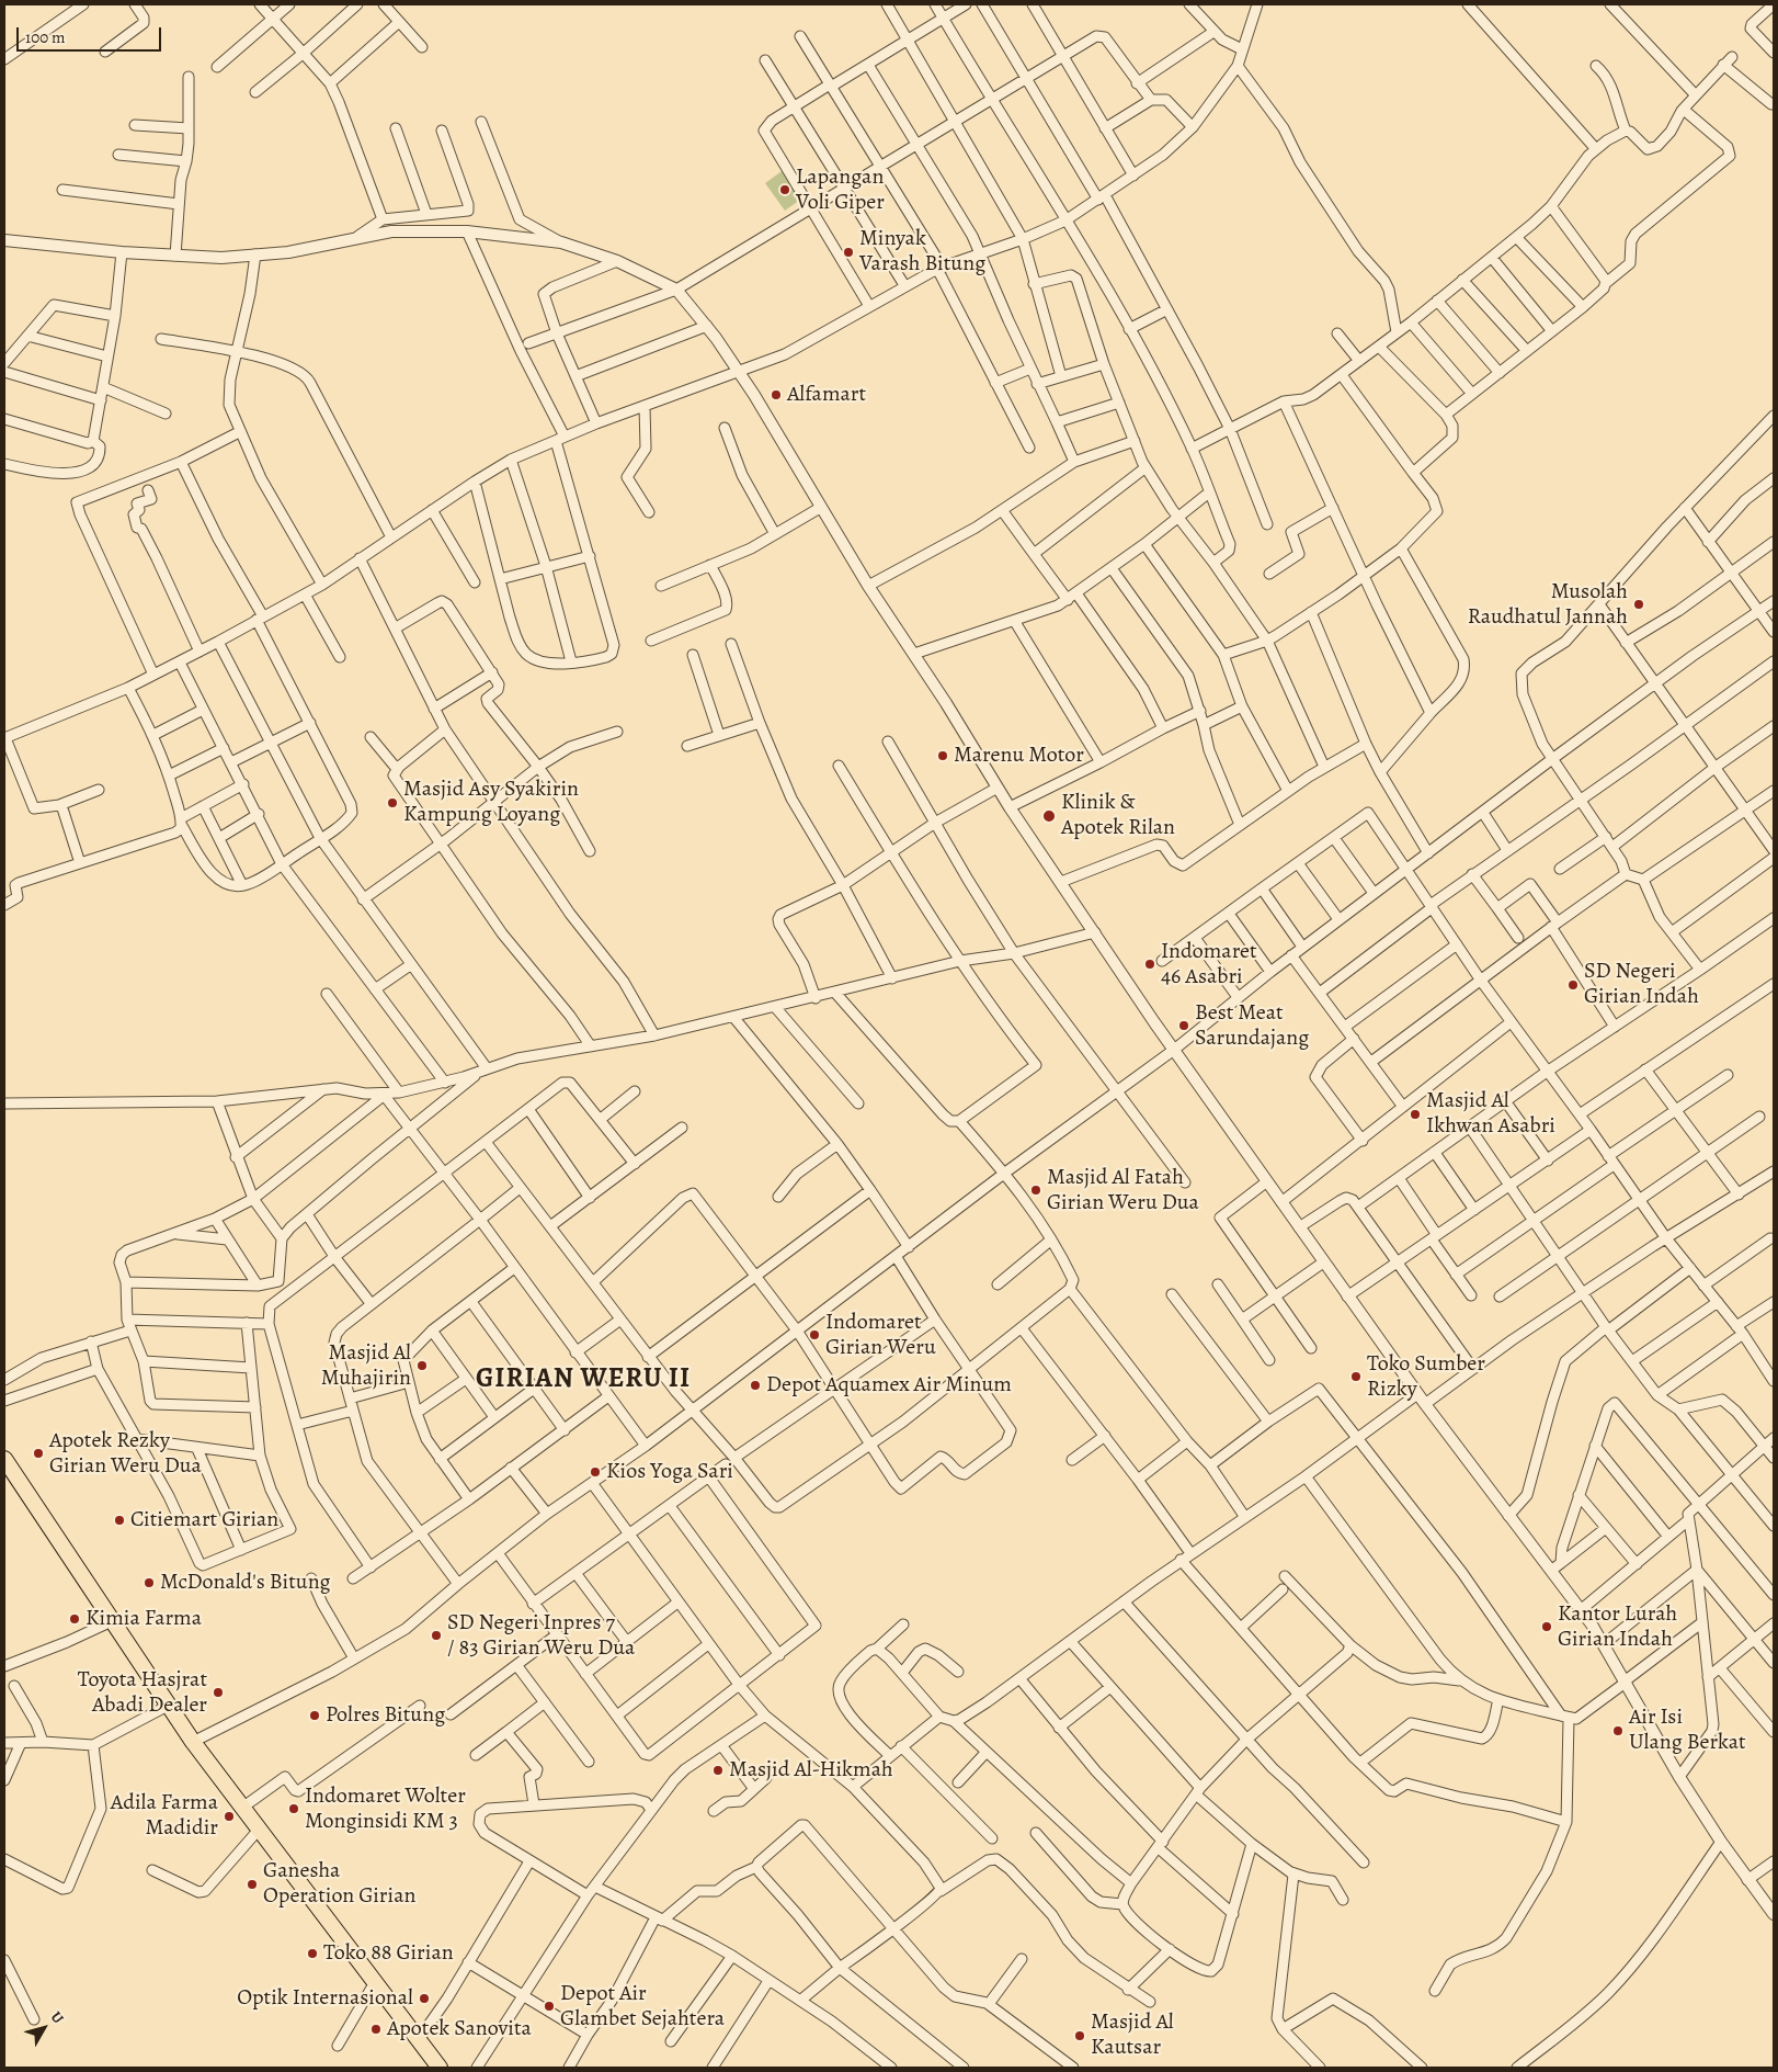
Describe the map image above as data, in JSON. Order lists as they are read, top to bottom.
{
  "districts": ["GIRIAN WERU II"],
  "places": [
    "Lapangan Voli Giper",
    "Minyak Varash Bitung",
    "Alfamart",
    "Musolah Raudhatul Jannah",
    "Marenu Motor",
    "Masjid Asy Syakirin Kampung Loyang",
    "Klinik & Apotek Rilan",
    "Indomaret 46 Asabri",
    "SD Negeri Girian Indah",
    "Best Meat Sarundajang",
    "Masjid Al Ikhwan Asabri",
    "Masjid Al Fatah Girian Weru Dua",
    "Indomaret Girian Weru",
    "Masjid Al Muhajirin",
    "Toko Sumber Rizky",
    "Depot Aquamex Air Minum",
    "Apotek Rezky Girian Weru Dua",
    "Kios Yoga Sari",
    "Citiemart Girian",
    "McDonald's Bitung",
    "Kimia Farma",
    "Kantor Lurah Girian Indah",
    "SD Negeri Inpres 7 / 83 Girian Weru Dua",
    "Toyota Hasjrat Abadi Dealer",
    "Polres Bitung",
    "Air Isi Ulang Berkat",
    "Masjid Al-Hikmah",
    "Indomaret Wolter Monginsidi KM 3",
    "Adila Farma Madidir",
    "Ganesha Operation Girian",
    "Toko 88 Girian",
    "Optik Internasional",
    "Depot Air Glambet Sejahtera",
    "Apotek Sanovita",
    "Masjid Al Kautsar"
  ],
  "scale_bar": "100 m",
  "north": "top right"
}
